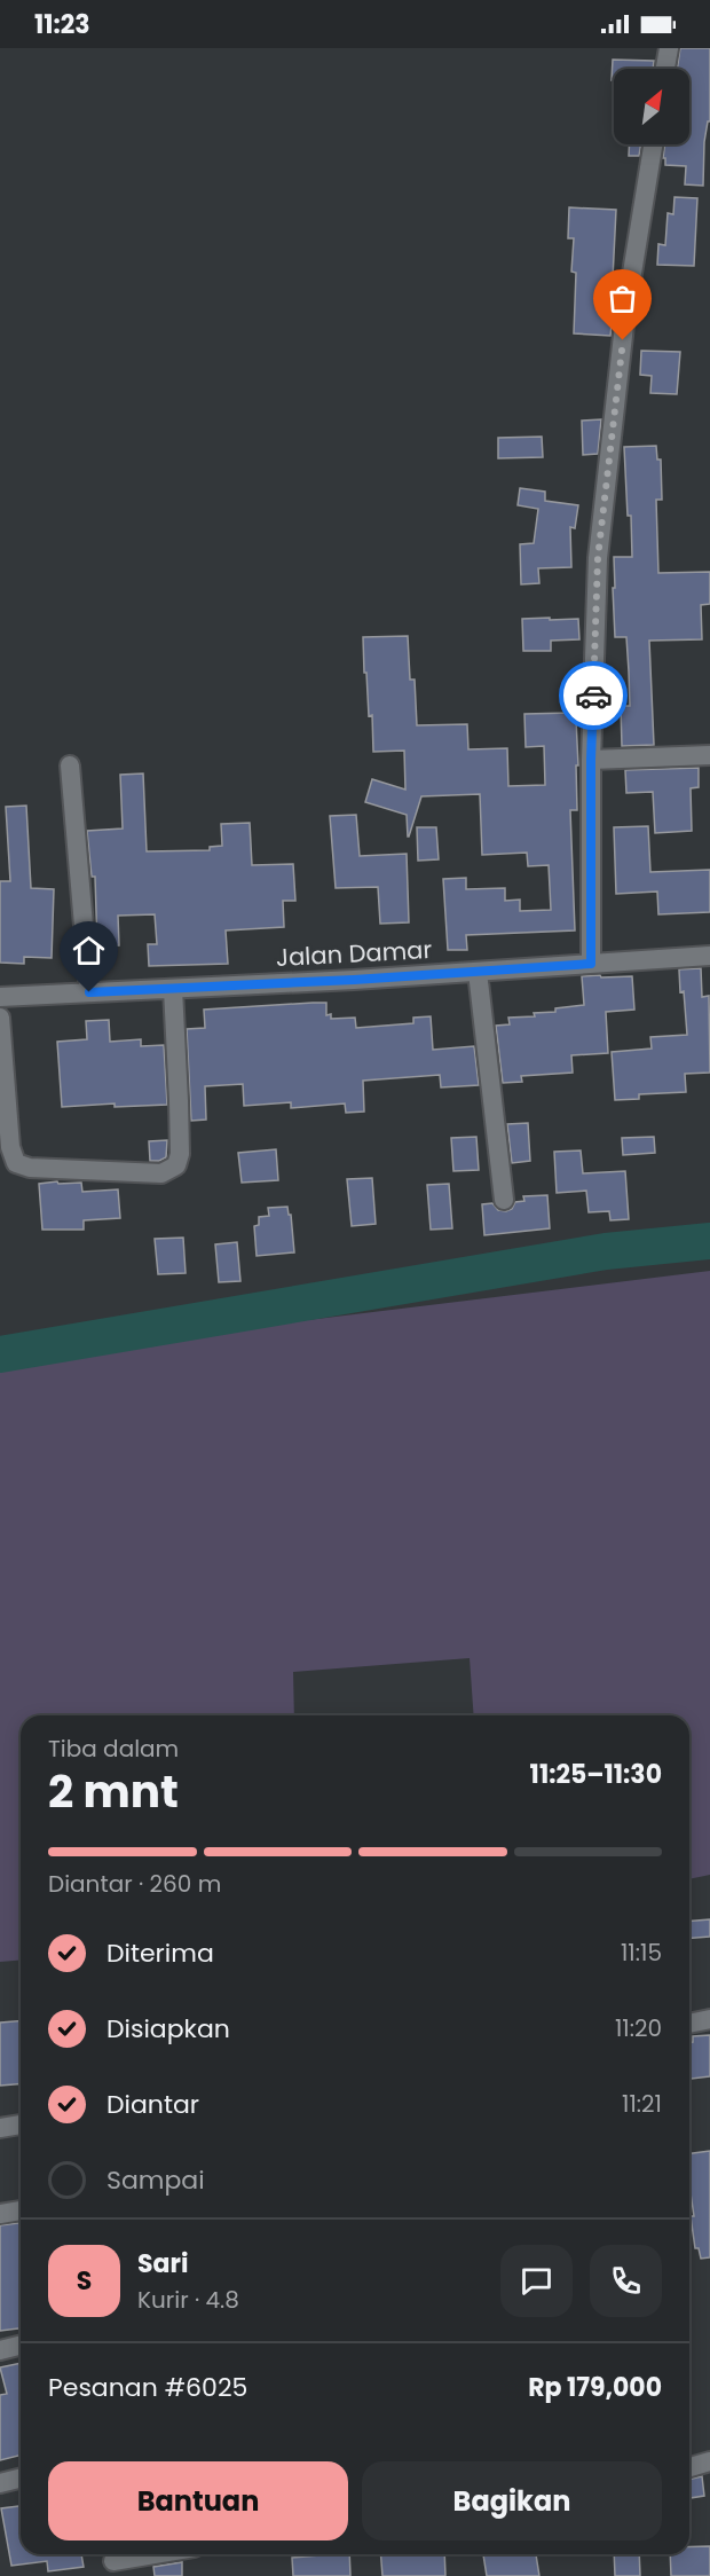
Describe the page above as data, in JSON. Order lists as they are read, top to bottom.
{
  "streets": {
    "street": ["Jalan Damar"]
  },
  "north": "top right",
  "page": {
    "status": "11:23",
    "heading": ["2 mnt", "Tiba dalam", "11:25–11:30"],
    "panel": [
      "Sari",
      "Kurir · 4.8",
      "Pesanan #6025",
      "Rp 179,000"
    ],
    "bar": "Diantar · 260 m",
    "list": [
      ["Diterima", "11:15"],
      ["Disiapkan", "11:20"],
      ["Diantar", "11:21"],
      "Sampai"
    ],
    "round": "S",
    "buttons": ["Bantuan", "Bagikan"]
  }
}
